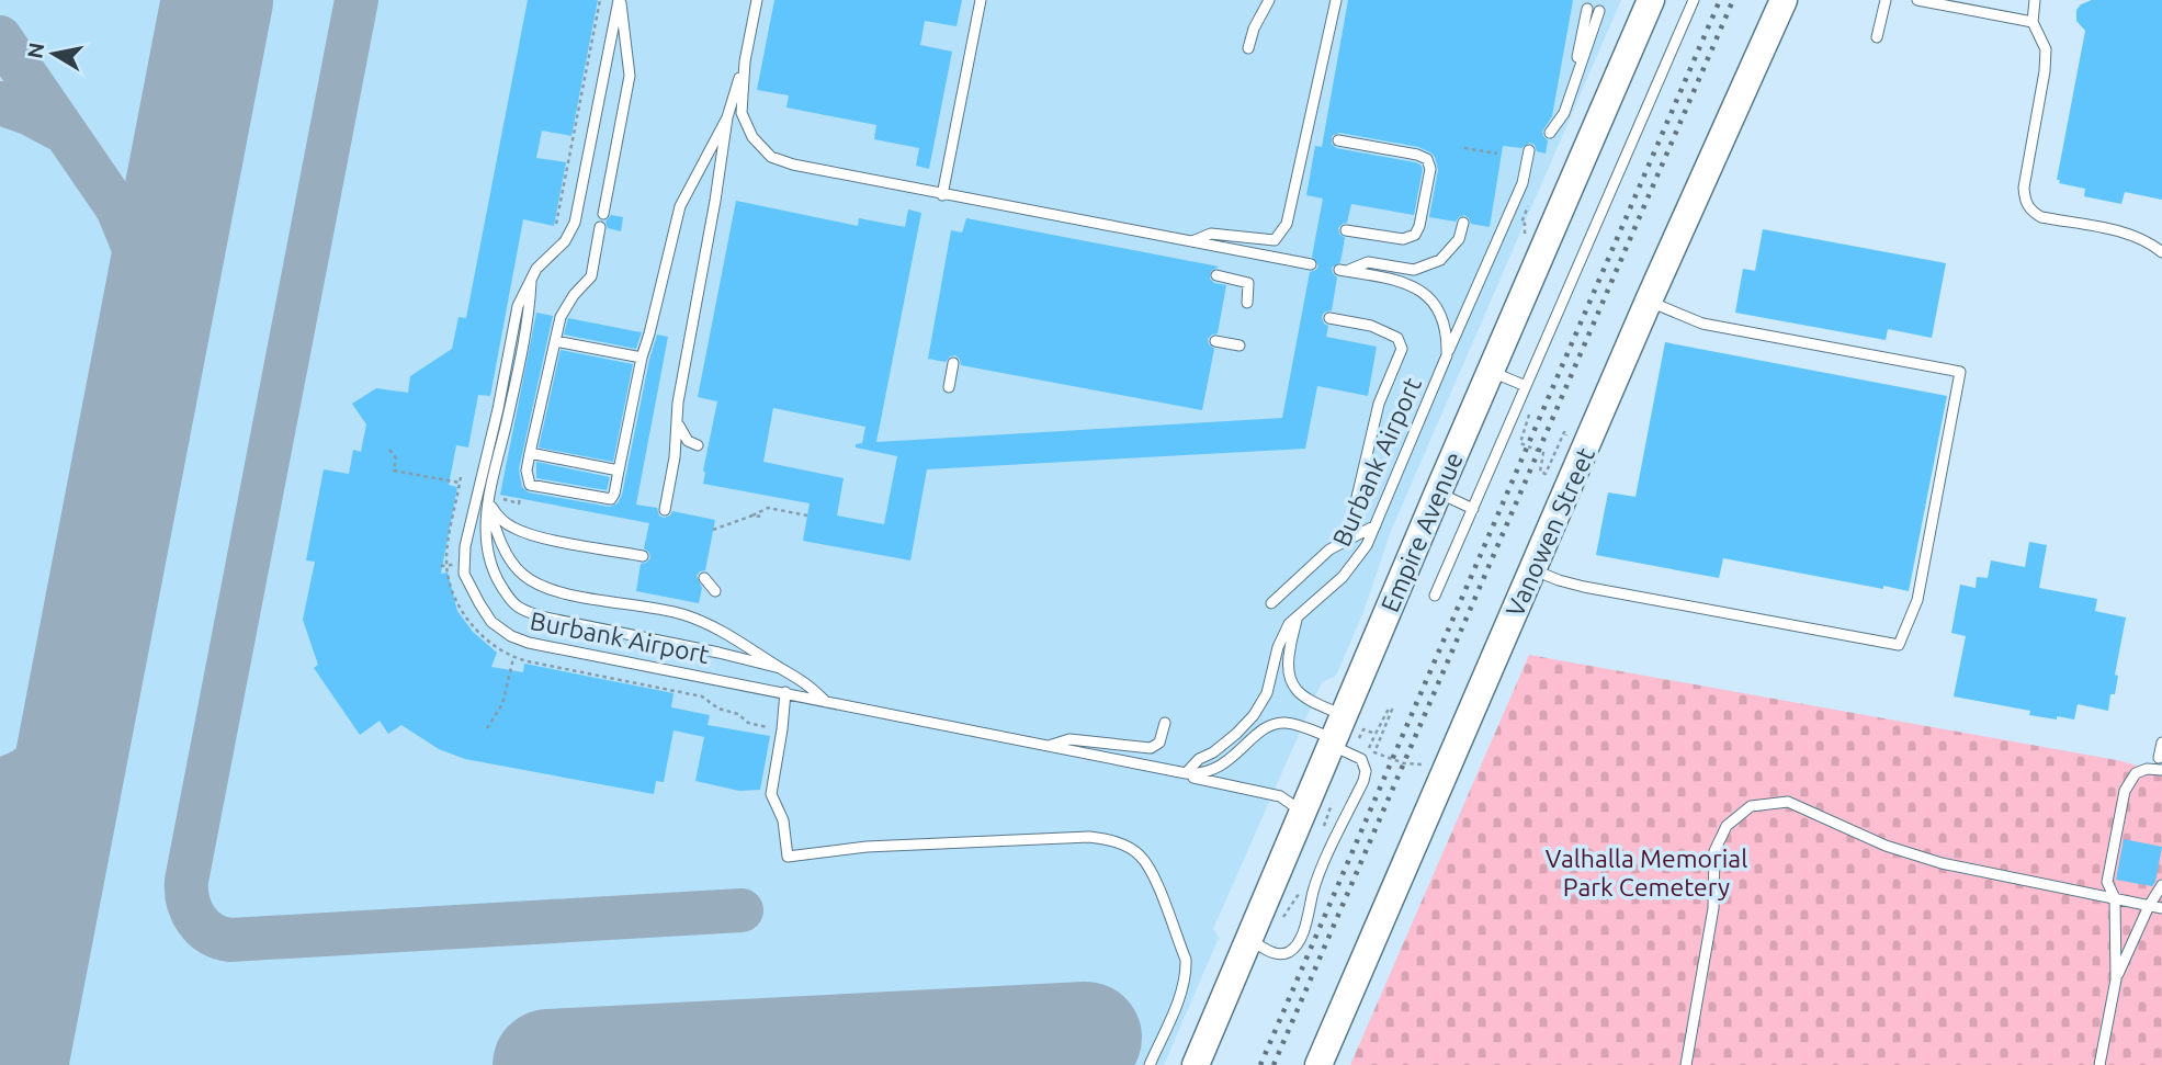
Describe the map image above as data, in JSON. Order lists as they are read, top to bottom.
{
  "streets": {
    "main road": ["Empire Avenue", "Vanowen Street"],
    "lane": ["Burbank Airport"]
  },
  "parks": ["Valhalla Memorial Park Cemetery"],
  "north": "left"
}
